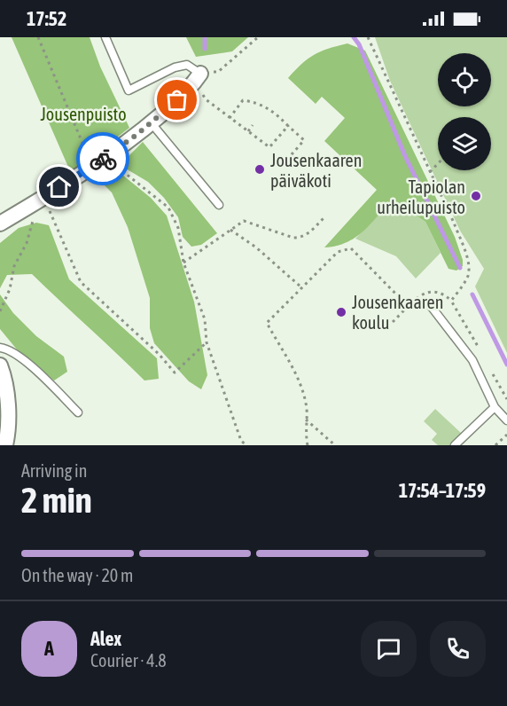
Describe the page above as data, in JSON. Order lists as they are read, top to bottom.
{
  "parks": ["Jousenpuisto"],
  "places": ["Jousenkaaren päiväkoti", "Tapiolan urheilupuisto", "Jousenkaaren koulu"],
  "page": {
    "status": "17:52",
    "heading": ["2 min", "Arriving in", "17:54–17:59"],
    "panel": ["Alex", "Courier · 4.8"],
    "bar": "On the way · 20 m",
    "round": "A"
  }
}
